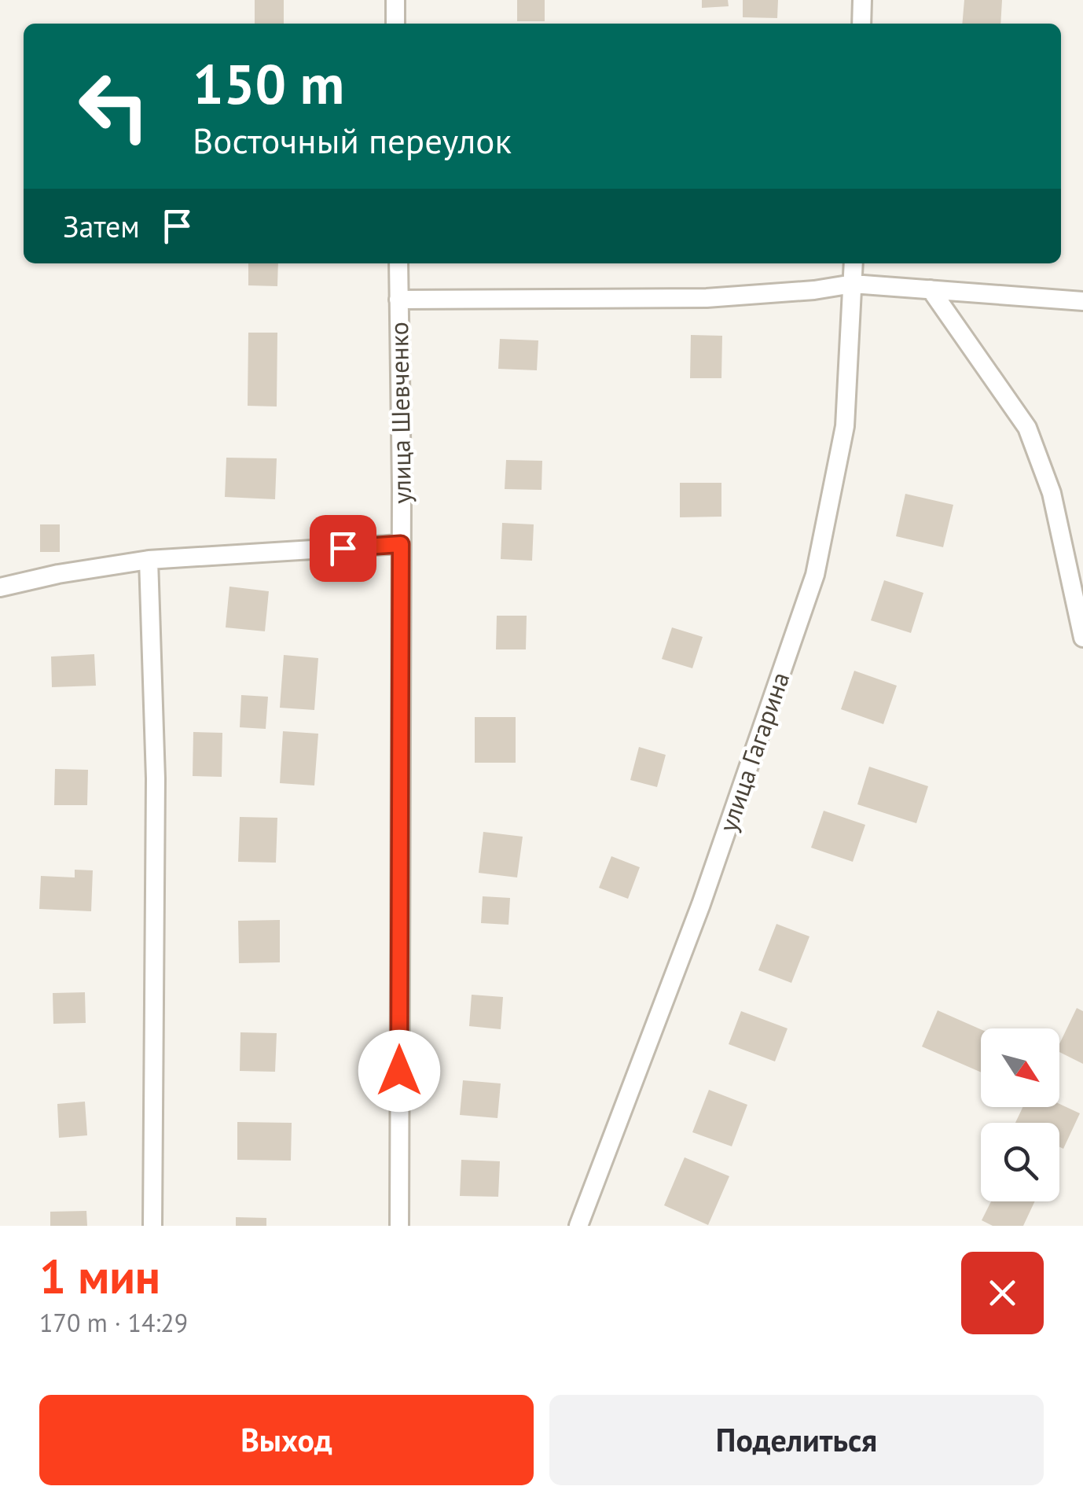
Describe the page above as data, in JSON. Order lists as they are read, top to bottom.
{
  "streets": {
    "street": ["улица Шевченко", "улица Гагарина"]
  },
  "north": "bottom right",
  "page": {
    "turn": ["150 m", "Восточный переулок"],
    "then": "Затем",
    "heading": ["1 мин", "170 m · 14:29"],
    "buttons": ["Выход", "Поделиться"]
  }
}
